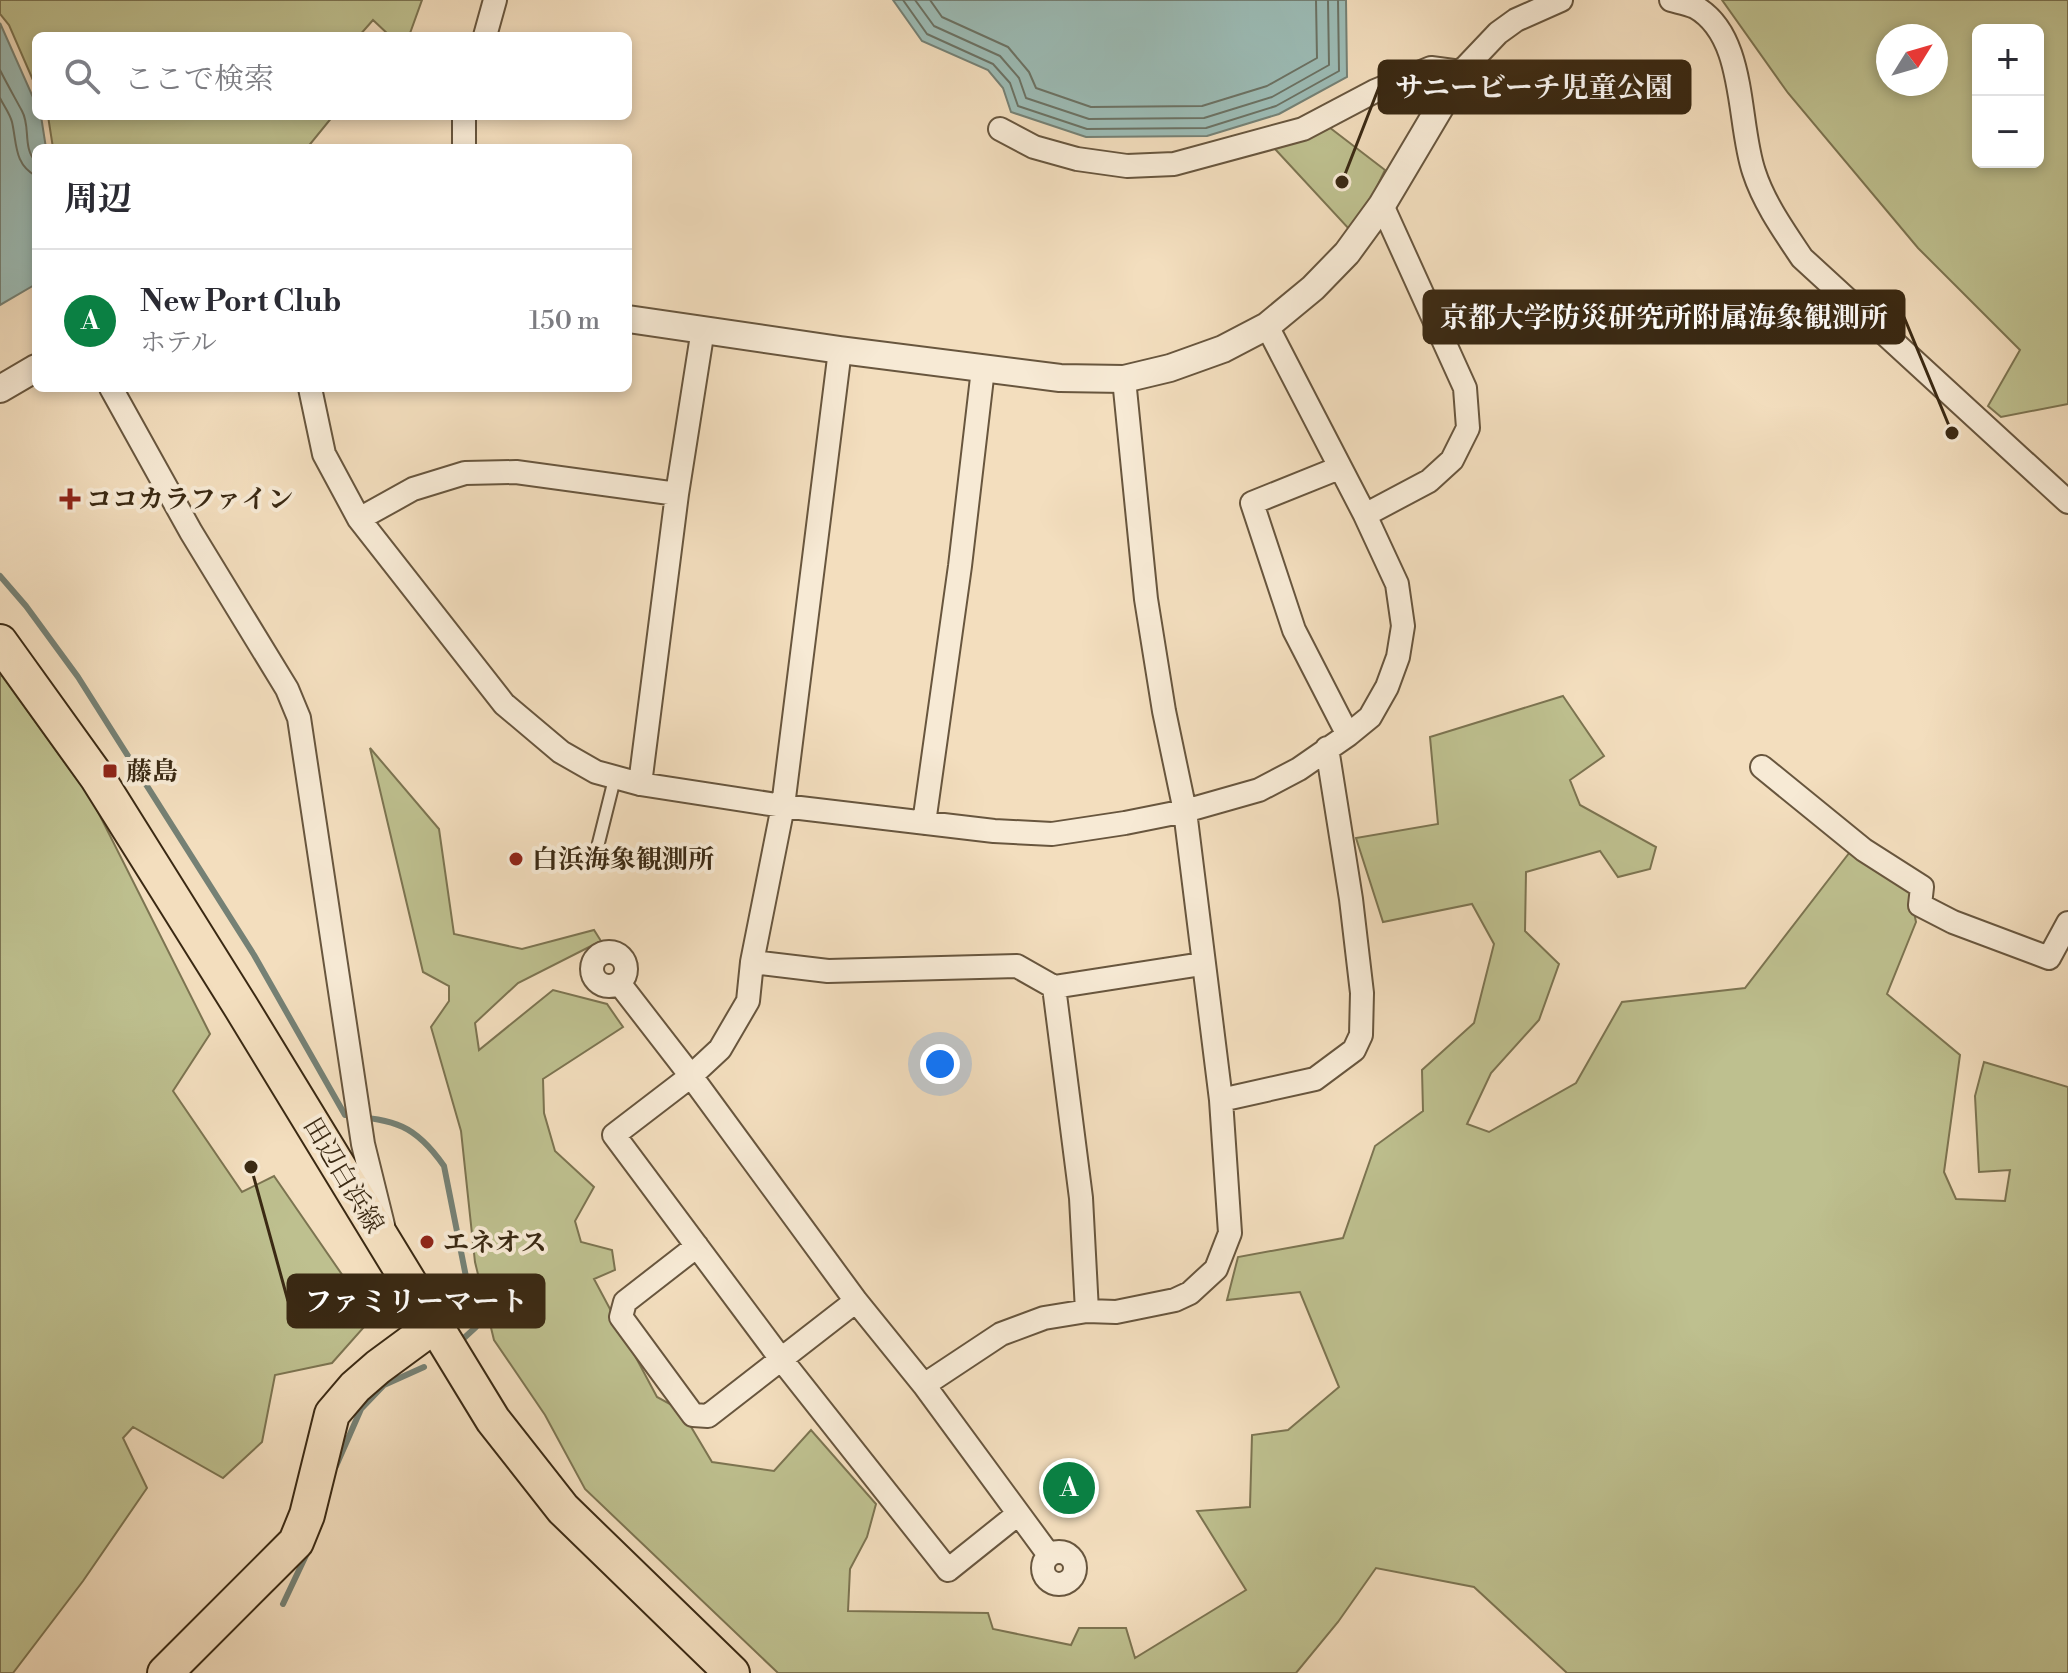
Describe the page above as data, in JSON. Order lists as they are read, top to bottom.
{
  "streets": {
    "main road": ["田辺白浜線"]
  },
  "places": {
    "other": [
      "サニービーチ児童公園",
      "京都大学防災研究所附属海象観測所",
      "白浜海象観測所",
      "ファミリーマート",
      "エネオス"
    ],
    "health": ["ココカラファイン"],
    "transit": ["藤島"]
  },
  "north": "top right",
  "page": {
    "map_buttons": ["+", "−"],
    "search": "ここで検索",
    "heading": "周辺",
    "list": [
      {
        "mark": "A",
        "name": "New Port Club",
        "note": "ホテル",
        "value": "150 m"
      }
    ],
    "pins": "A"
  }
}
